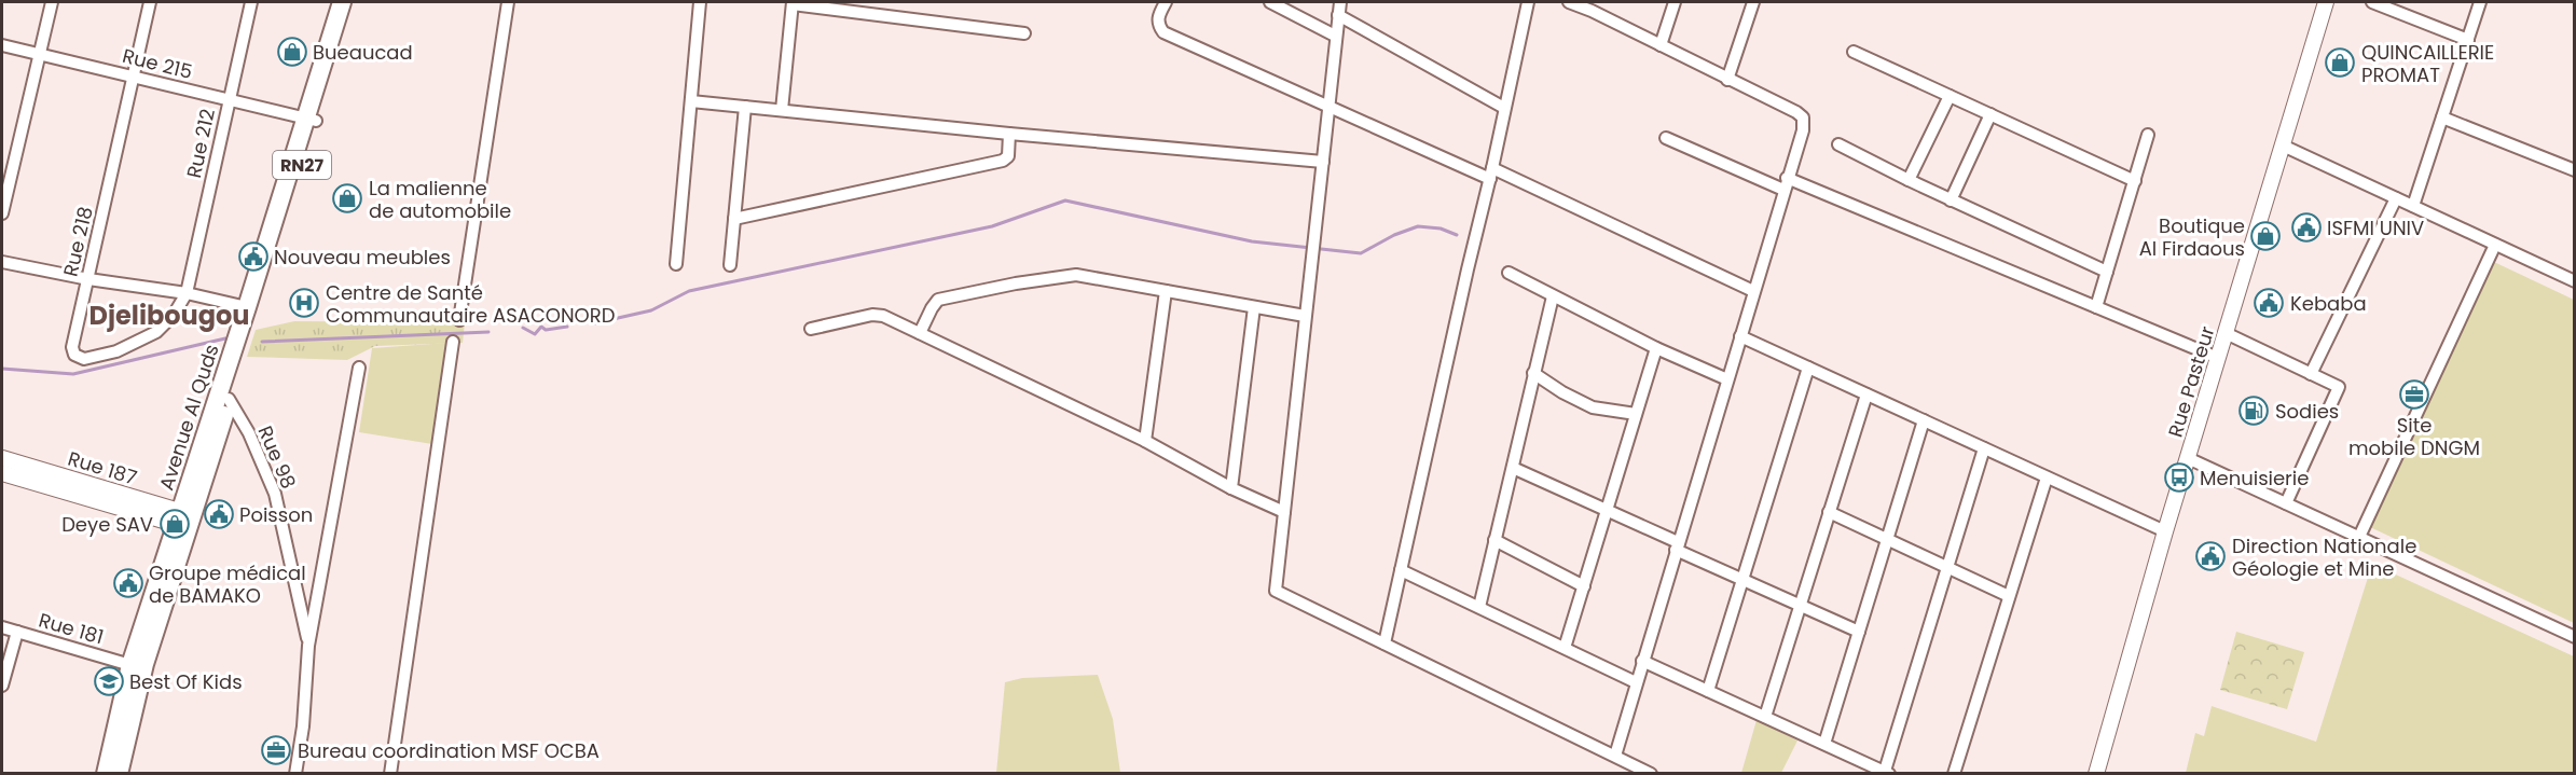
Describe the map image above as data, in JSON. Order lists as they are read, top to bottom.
{
  "streets": {
    "main road": [
      "RN27",
      "Rue Pasteur",
      "Avenue Al Quds",
      "Rue 187"
    ],
    "street": [
      "Rue 215",
      "Rue 212",
      "Rue 218",
      "Rue 98",
      "Rue 181"
    ]
  },
  "crossings": [
    ["Rue 215", "Rue 212"],
    ["Rue 215", "Rue 218"],
    ["Rue 215", "Avenue Al Quds"],
    ["Rue 212", "Rue 218"],
    ["Avenue Al Quds", "Rue 98"],
    ["Avenue Al Quds", "Rue 187"],
    ["Avenue Al Quds", "Rue 181"]
  ],
  "districts": ["Djelibougou"],
  "places": {
    "shop": [
      "Bueaucad",
      "QUINCAILLERIE PROMAT",
      "La malienne de automobile",
      "Boutique Al Firdaous",
      "Deye SAV"
    ],
    "public building": [
      "ISFMI UNIV",
      "Nouveau meubles",
      "Kebaba",
      "Poisson",
      "Direction Nationale Géologie et Mine",
      "Groupe médical de BAMAKO"
    ],
    "hospital": ["Centre de Santé Communautaire ASACONORD"],
    "office": ["Site mobile DNGM", "Bureau coordination MSF OCBA"],
    "fuel station": ["Sodies"],
    "bus stop": ["Menuisierie"],
    "school or university": ["Best Of Kids"]
  }
}
